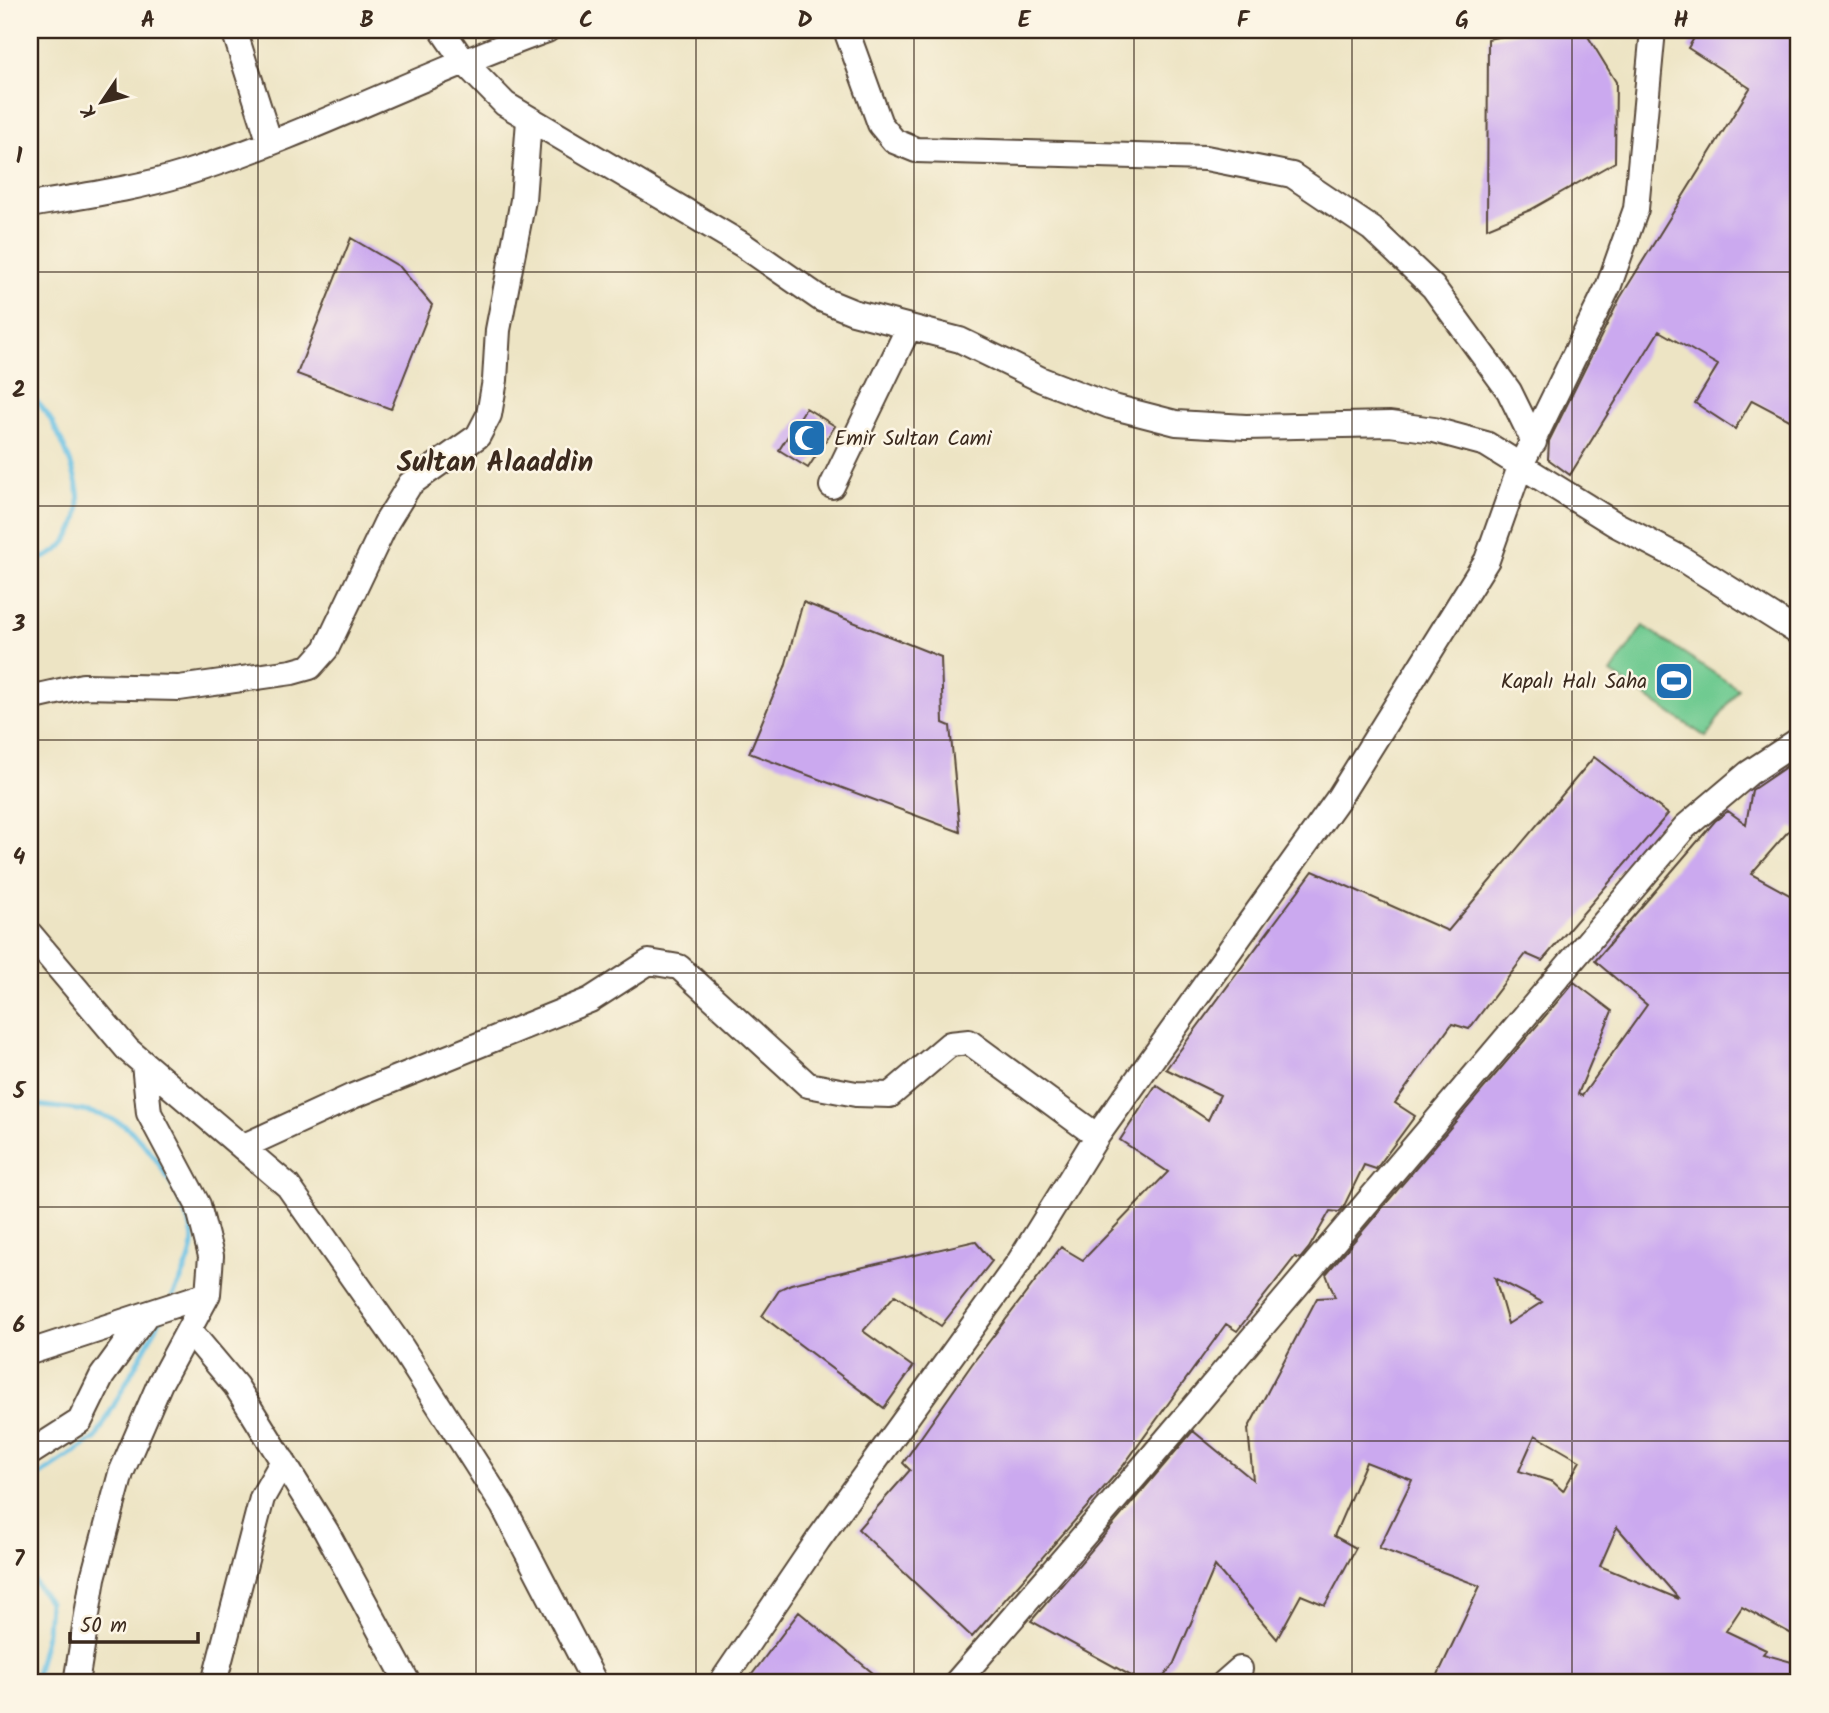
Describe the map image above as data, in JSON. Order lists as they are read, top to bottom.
{
  "districts": ["Sultan Alaaddin"],
  "places": {
    "mosque": ["Emir Sultan Cami"],
    "sports": ["Kapalı Halı Saha"]
  },
  "scale_bar": "50 m",
  "north": "bottom left",
  "grid": {
    "columns": [
      "A",
      "B",
      "C",
      "D",
      "E",
      "F",
      "G",
      "H"
    ],
    "rows": [
      "1",
      "2",
      "3",
      "4",
      "5",
      "6",
      "7"
    ]
  }
}
